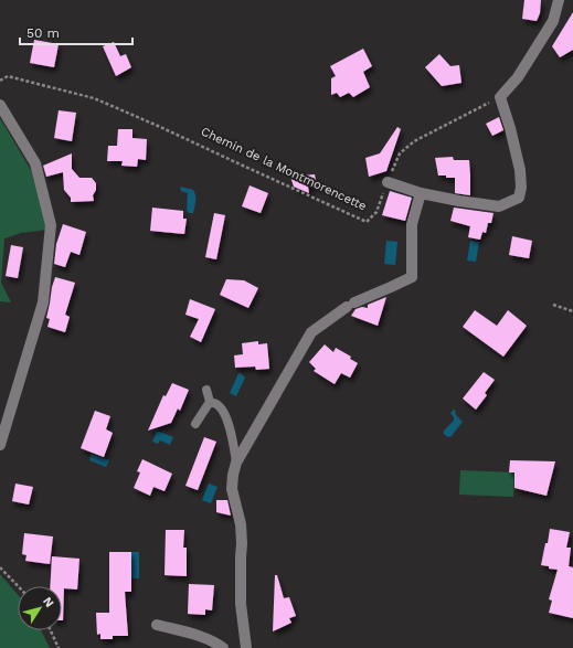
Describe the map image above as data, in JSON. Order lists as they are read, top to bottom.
{
  "streets": {
    "path": ["Chemin de la Montmorencette"]
  },
  "scale_bar": "50 m",
  "north": "top right"
}
